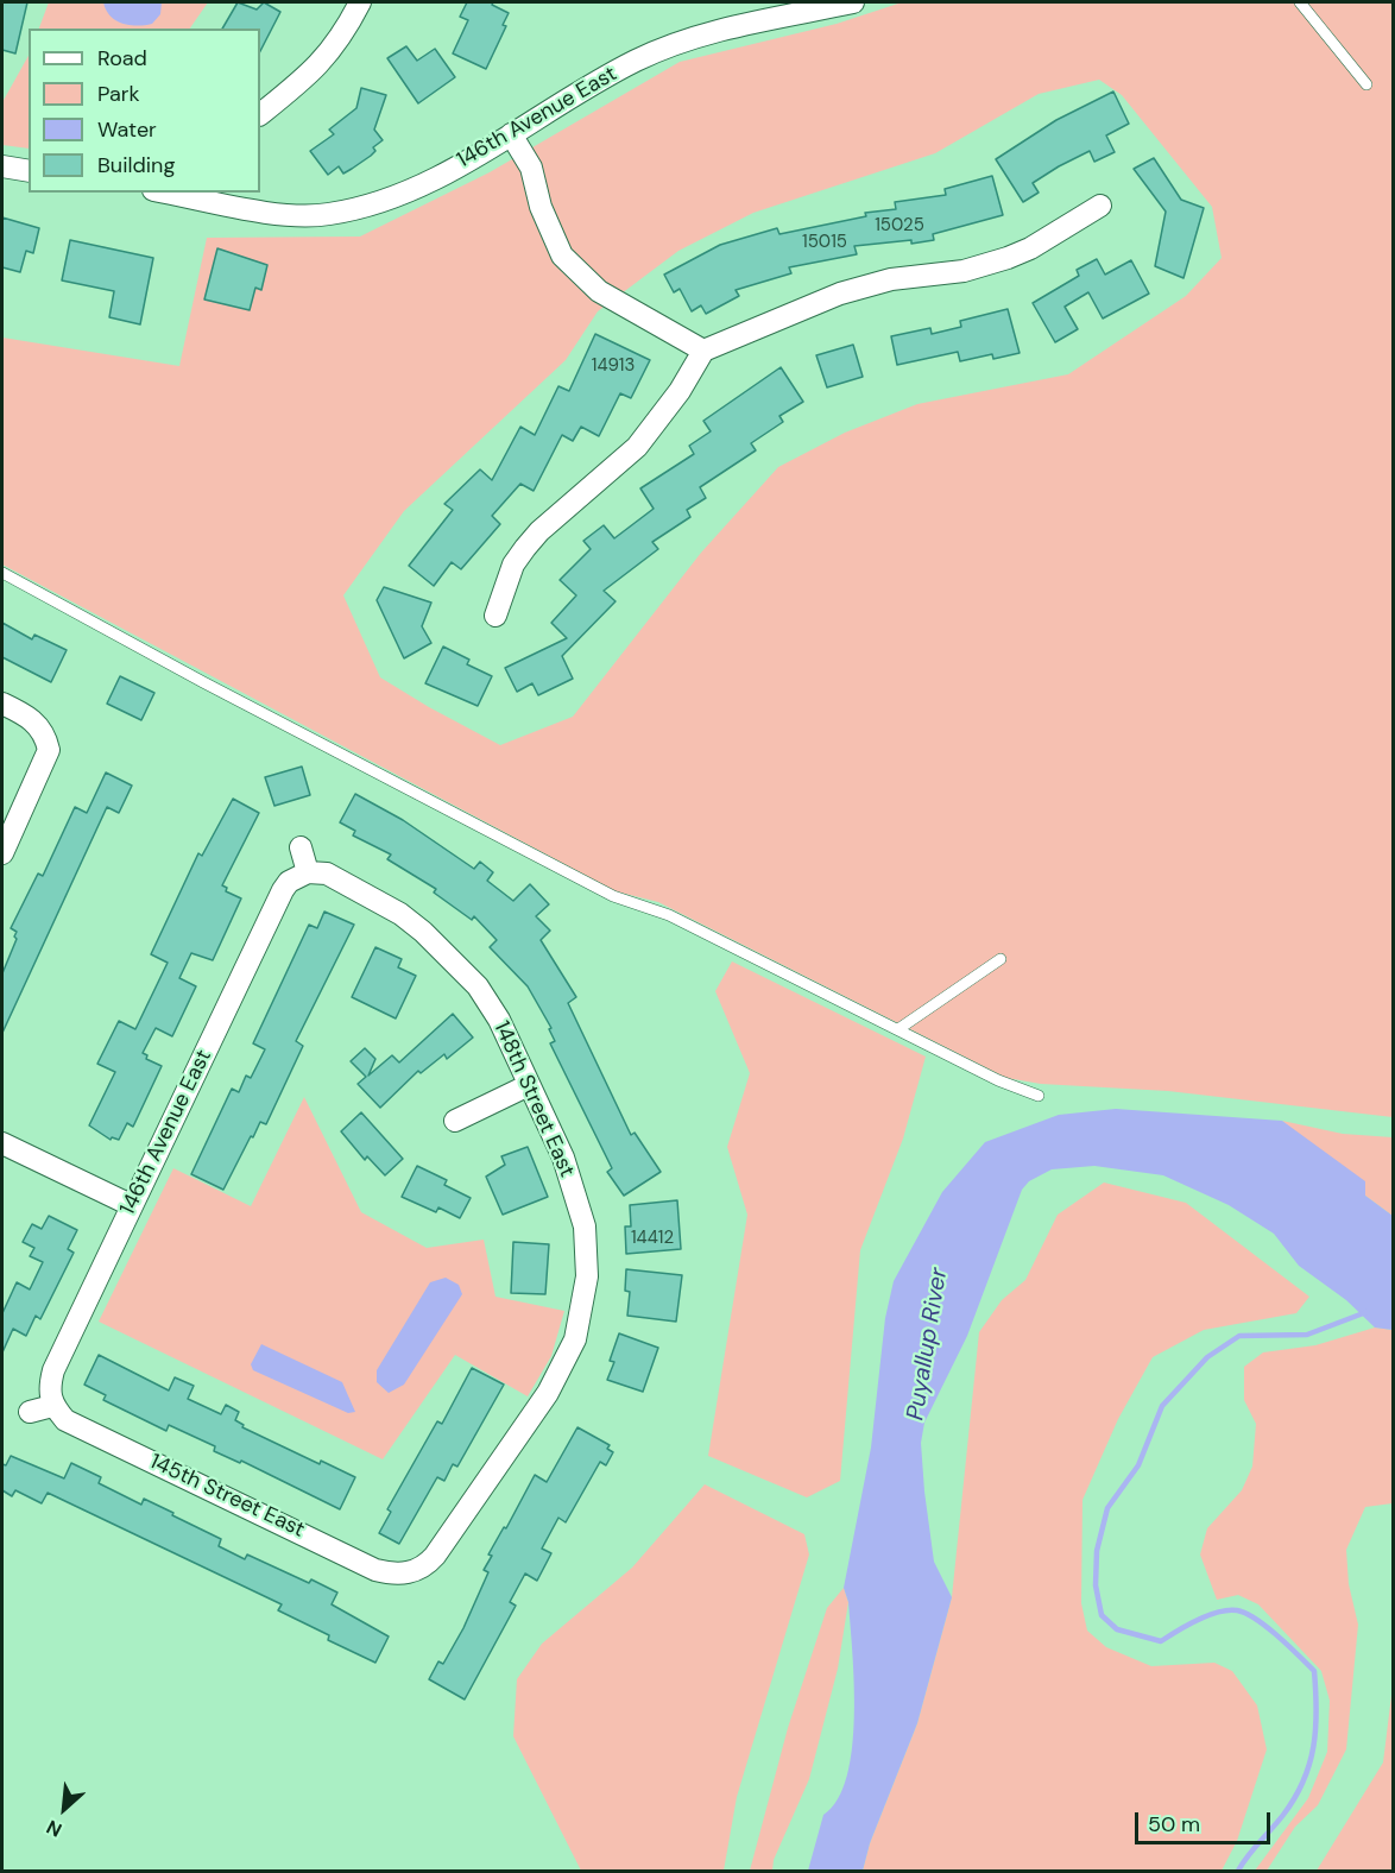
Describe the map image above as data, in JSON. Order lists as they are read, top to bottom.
{
  "streets": {
    "street": ["146th Avenue East", "148th Street East", "145th Street East"]
  },
  "crossings": [
    ["146th Avenue East", "148th Street East"],
    ["146th Avenue East", "145th Street East"],
    ["148th Street East", "145th Street East"]
  ],
  "water": ["Puyallup River"],
  "house_numbers": [
    "15025",
    "15015",
    "14913",
    "14412"
  ],
  "legend": [
    "Road",
    "Park",
    "Water",
    "Building"
  ],
  "scale_bar": "50 m",
  "north": "bottom left"
}
